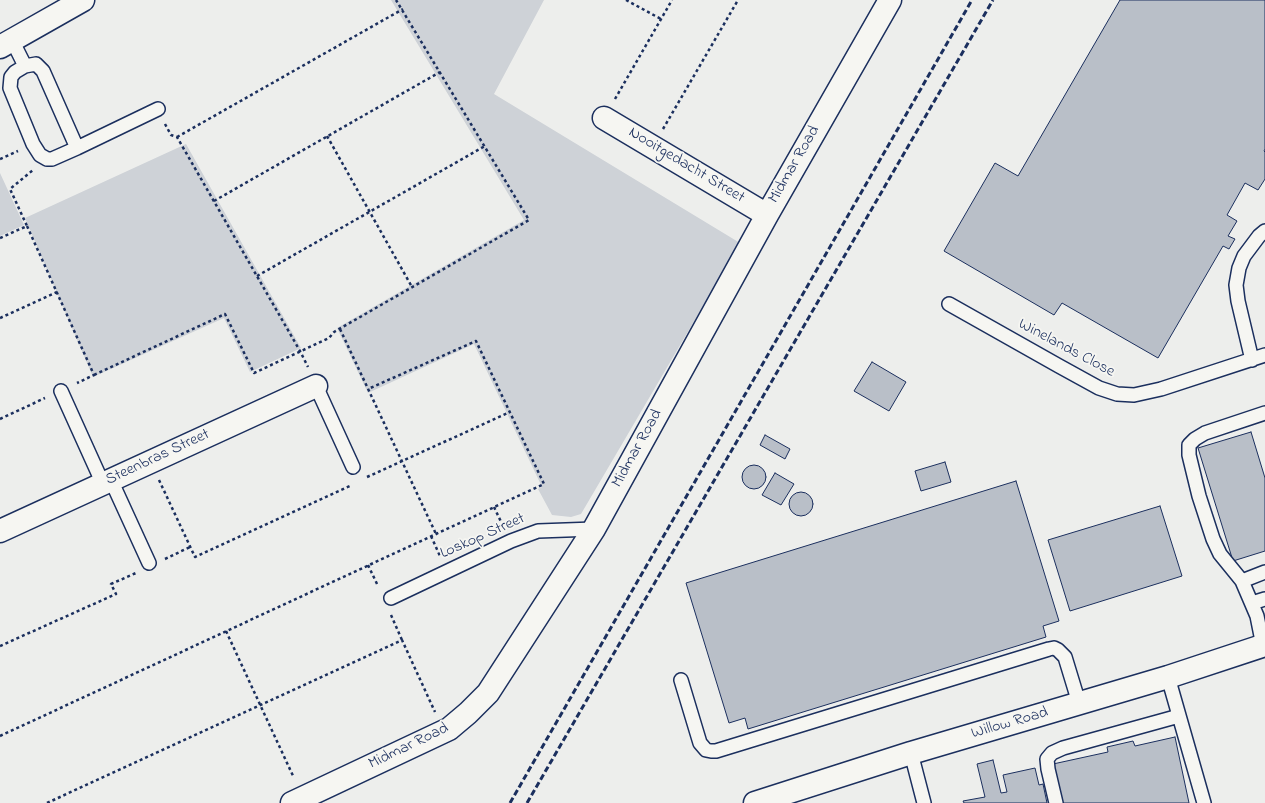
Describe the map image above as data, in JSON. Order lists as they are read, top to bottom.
{
  "streets": {
    "street": [
      "Midmar Road",
      "Nooitgedacht Street",
      "Steenbras Street",
      "Willow Road"
    ],
    "lane": ["Winelands Close", "Loskop Street"]
  },
  "crossings": [
    ["Midmar Road", "Nooitgedacht Street"],
    ["Midmar Road", "Loskop Street"]
  ]
}
